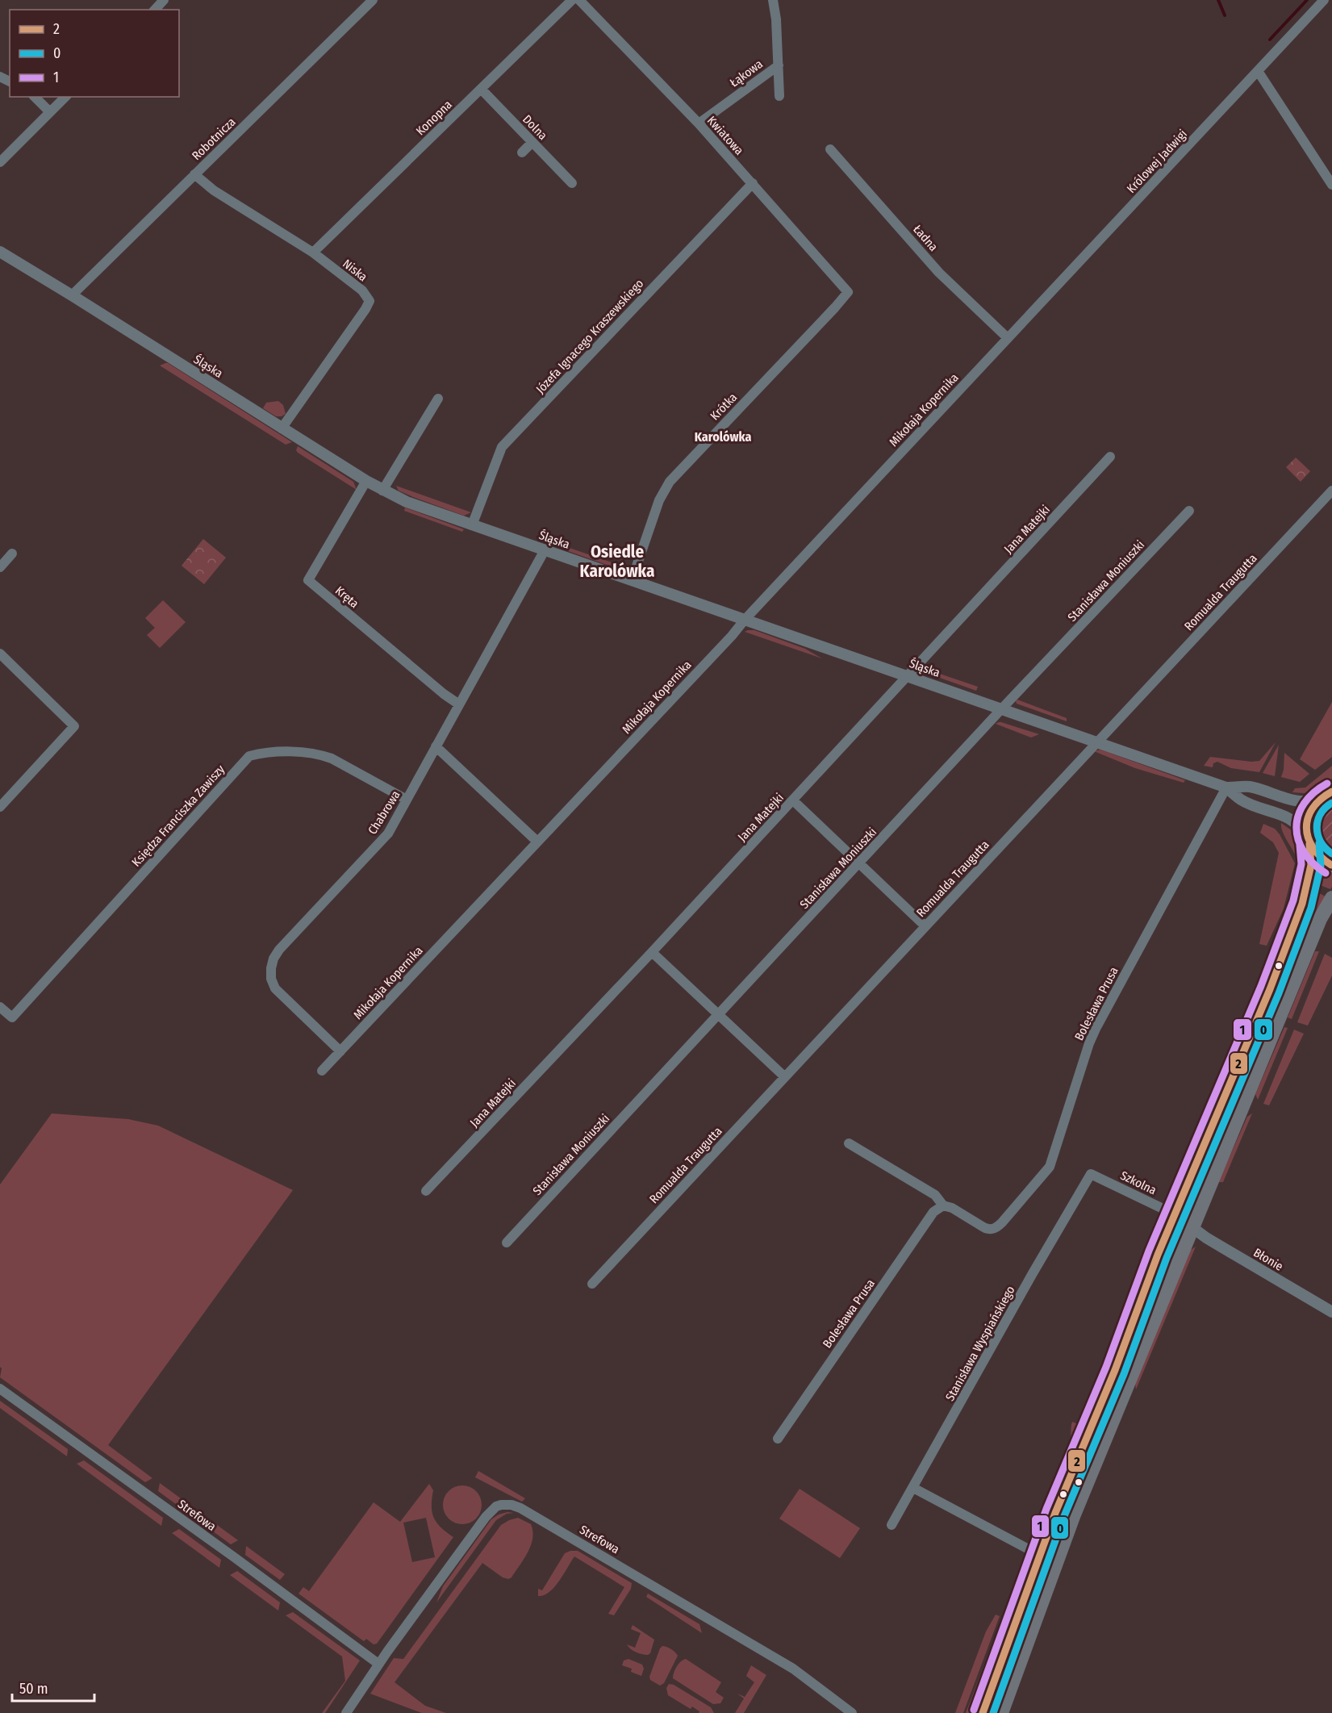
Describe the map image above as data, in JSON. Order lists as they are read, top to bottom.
{
  "streets": {
    "street": [
      "Łąkowa",
      "Konopna",
      "Dolna",
      "Kwiatowa",
      "Robotnicza",
      "Królowej Jadwigi",
      "Ładna",
      "Niska",
      "Józefa Ignacego Kraszewskiego",
      "Śląska",
      "Krótka",
      "Mikołaja Kopernika",
      "Jana Matejki",
      "Stanisława Moniuszki",
      "Romualda Traugutta",
      "Kręta",
      "Chabrowa",
      "Księdza Franciszka Zawiszy",
      "Bolesława Prusa",
      "Szkolna",
      "Błonie",
      "Stanisława Wyspiańskiego",
      "Strefowa"
    ]
  },
  "crossings": [
    ["Łąkowa", "Kwiatowa"],
    ["Konopna", "Dolna"],
    ["Konopna", "Niska"],
    ["Kwiatowa", "Józefa Ignacego Kraszewskiego"],
    ["Kwiatowa", "Krótka"],
    ["Robotnicza", "Niska"],
    ["Robotnicza", "Śląska"],
    ["Królowej Jadwigi", "Ładna"],
    ["Królowej Jadwigi", "Mikołaja Kopernika"],
    ["Ładna", "Mikołaja Kopernika"],
    ["Niska", "Śląska"],
    ["Józefa Ignacego Kraszewskiego", "Śląska"],
    ["Śląska", "Krótka"],
    ["Śląska", "Mikołaja Kopernika"],
    ["Śląska", "Jana Matejki"],
    ["Śląska", "Stanisława Moniuszki"],
    ["Śląska", "Romualda Traugutta"],
    ["Śląska", "Kręta"],
    ["Śląska", "Chabrowa"],
    ["Śląska", "Bolesława Prusa"],
    ["Mikołaja Kopernika", "Chabrowa"],
    ["Kręta", "Chabrowa"],
    ["Chabrowa", "Księdza Franciszka Zawiszy"],
    ["Szkolna", "Błonie"],
    ["Szkolna", "Stanisława Wyspiańskiego"]
  ],
  "districts": ["Karolówka", "Osiedle Karolówka"],
  "lines": ["transit line 1", "transit line 2", "transit line 0"],
  "legend": ["2", "0", "1"],
  "scale_bar": "50 m"
}
